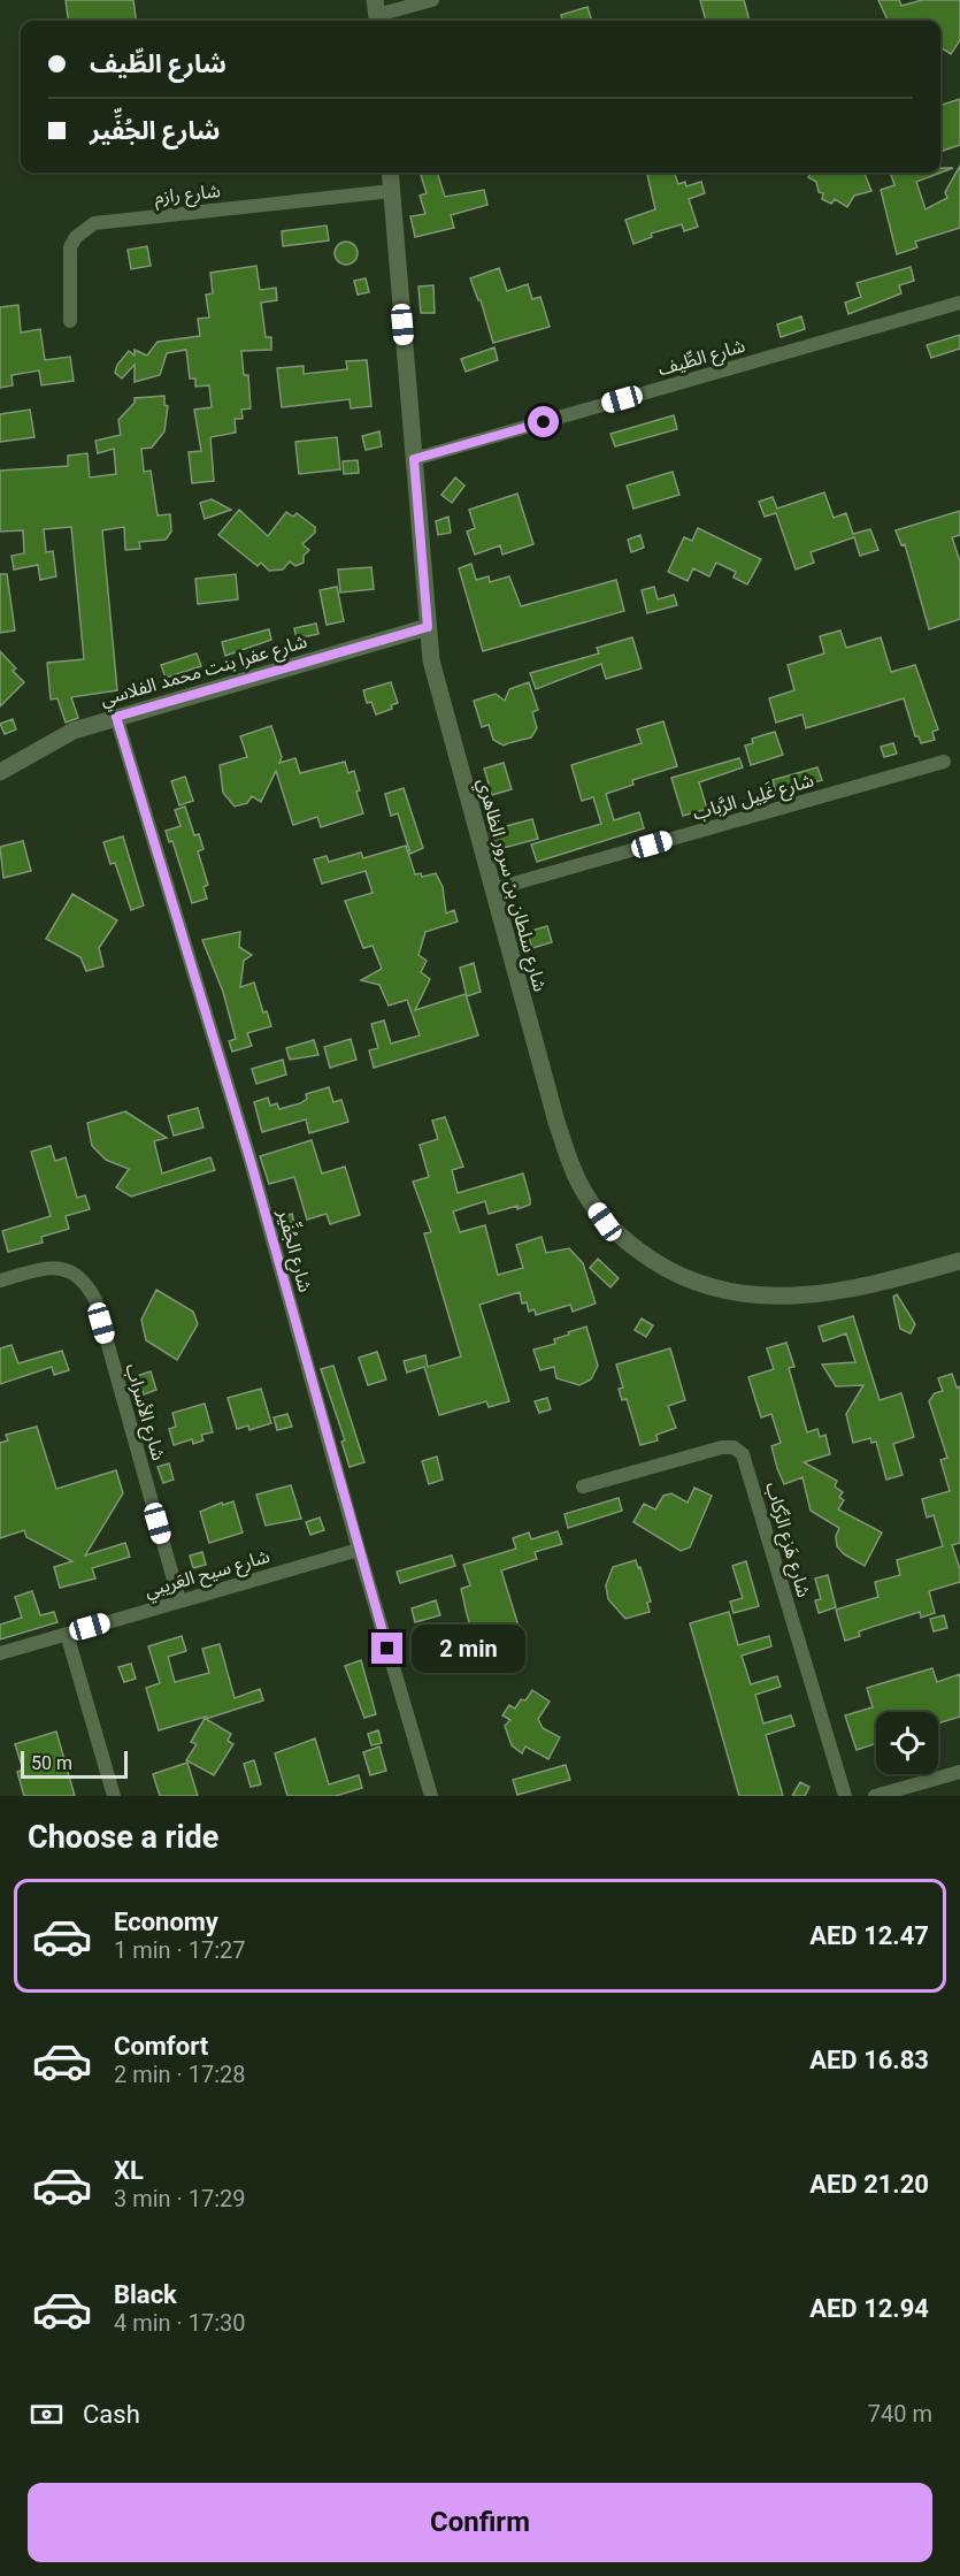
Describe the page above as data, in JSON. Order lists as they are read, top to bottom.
{
  "streets": {
    "street": [
      "شارع رازم",
      "شارع الطِّيف",
      "شارع عفرا بنت محمد الفلاسي",
      "شارع غَلِيل الرَّباب",
      "شارع سلطان بن سرور الظاهري",
      "شارع الجُفِّير",
      "شارع الأسراب",
      "شارع هَزع الرِّكاب",
      "شارع سيح العَريبي"
    ]
  },
  "crossings": [
    ["شارع رازم", "شارع سلطان بن سرور الظاهري"],
    ["شارع الطِّيف", "شارع سلطان بن سرور الظاهري"],
    ["شارع عفرا بنت محمد الفلاسي", "شارع سلطان بن سرور الظاهري"],
    ["شارع عفرا بنت محمد الفلاسي", "شارع الجُفِّير"],
    ["شارع غَلِيل الرَّباب", "شارع سلطان بن سرور الظاهري"],
    ["شارع الجُفِّير", "شارع سيح العَريبي"],
    ["شارع الأسراب", "شارع سيح العَريبي"]
  ],
  "scale_bar": "50 m",
  "page": {
    "banner": ["شارع الطِّيف", "شارع الجُفِّير"],
    "bubble": "2 min",
    "scale": "50 m",
    "heading": "Choose a ride",
    "list": [
      {
        "name": "Economy",
        "note": "1 min · 17:27",
        "value": "AED 12.47"
      },
      {
        "name": "Comfort",
        "note": "2 min · 17:28",
        "value": "AED 16.83"
      },
      {
        "name": "XL",
        "note": "3 min · 17:29",
        "value": "AED 21.20"
      },
      {
        "name": "Black",
        "note": "4 min · 17:30",
        "value": "AED 12.94"
      }
    ],
    "pay": ["Cash", "740 m"],
    "buttons": "Confirm"
  }
}
